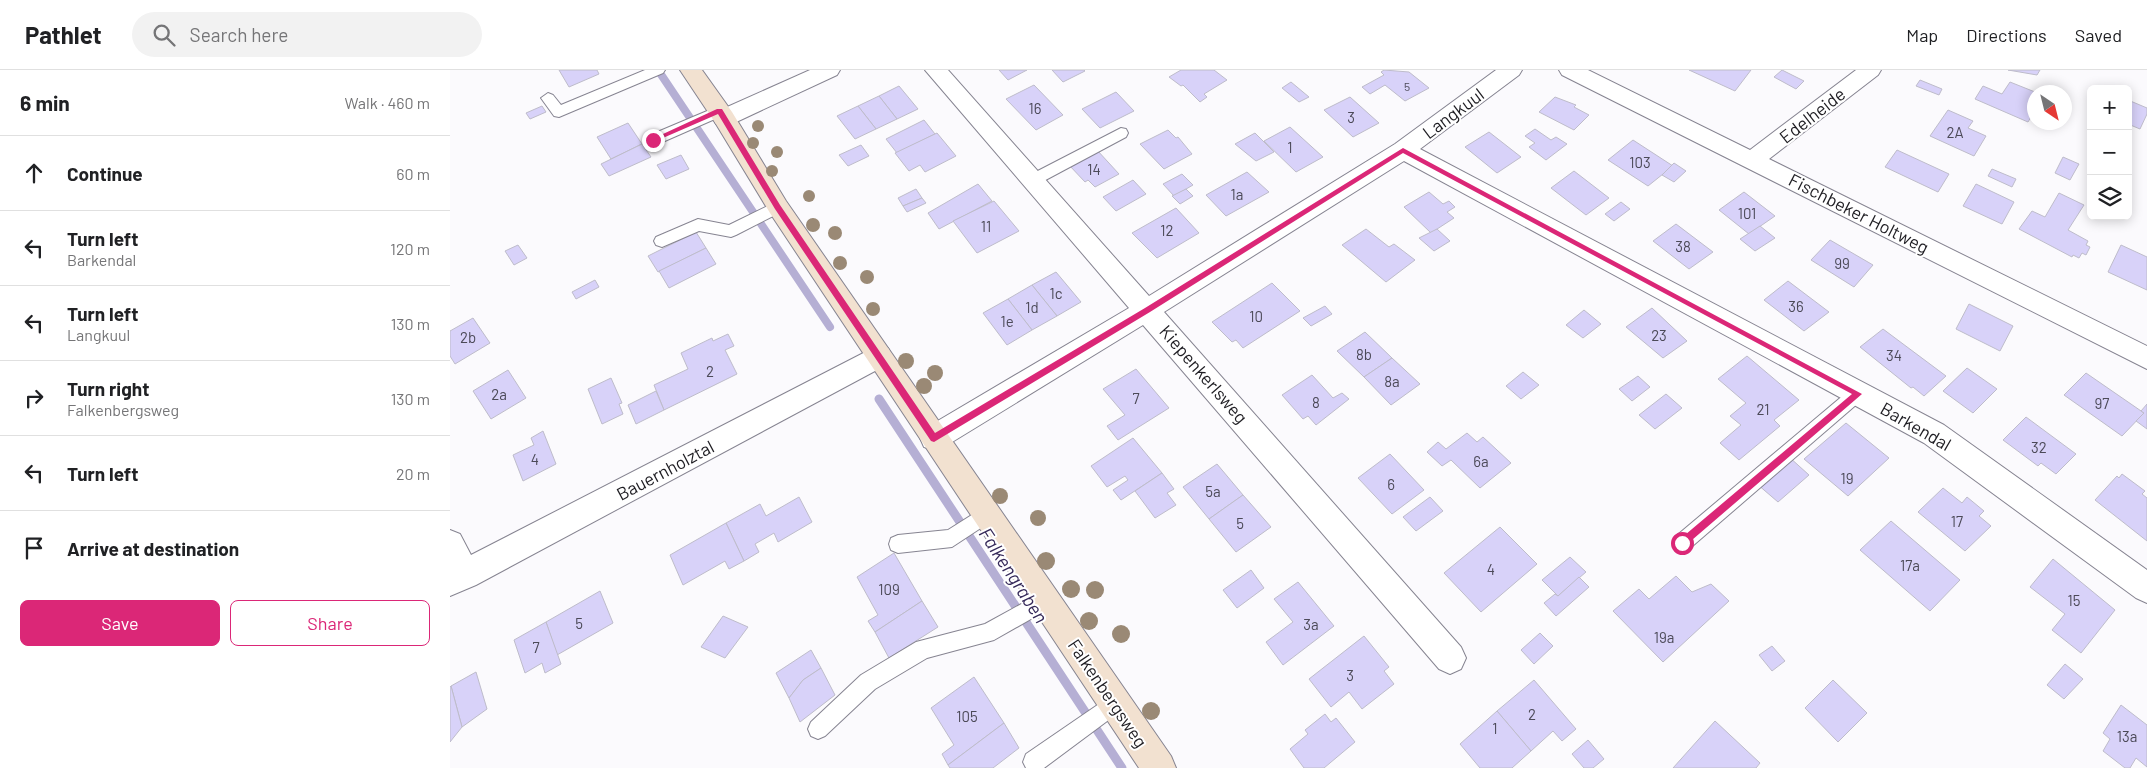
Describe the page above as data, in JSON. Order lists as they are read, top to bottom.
{
  "streets": {
    "street": [
      "Langkuul",
      "Edelheide",
      "Fischbeker Holtweg",
      "Kiepenkerlsweg",
      "Barkendal",
      "Bauernholztal",
      "Falkenbergsweg"
    ]
  },
  "crossings": [
    ["Langkuul", "Kiepenkerlsweg"],
    ["Langkuul", "Barkendal"],
    ["Langkuul", "Falkenbergsweg"],
    ["Edelheide", "Fischbeker Holtweg"],
    ["Bauernholztal", "Falkenbergsweg"]
  ],
  "water": ["Falkengraben"],
  "house_numbers": [
    "5",
    "16",
    "3",
    "2A",
    "1",
    "103",
    "14",
    "1a",
    "101",
    "11",
    "12",
    "38",
    "99",
    "1c",
    "36",
    "1d",
    "10",
    "1e",
    "23",
    "2b",
    "8b",
    "34",
    "2",
    "8a",
    "2a",
    "7",
    "8",
    "97",
    "21",
    "32",
    "4",
    "6a",
    "19",
    "6",
    "5a",
    "17",
    "5",
    "17a",
    "4",
    "109",
    "15",
    "5",
    "3a",
    "19a",
    "7",
    "3",
    "2",
    "105",
    "1",
    "13a"
  ],
  "north": "bottom right",
  "page": {
    "header": "Pathlet",
    "search": "Search here",
    "nav": ["Map", "Directions", "Saved"],
    "heading": ["6 min", "Walk · 460 m"],
    "map_buttons": ["+", "−"],
    "list": [
      ["Continue", "60 m"],
      ["Turn left", "Barkendal", "120 m"],
      ["Turn left", "Langkuul", "130 m"],
      ["Turn right", "Falkenbergsweg", "130 m"],
      ["Turn left", "20 m"],
      "Arrive at destination"
    ],
    "buttons": ["Save", "Share"]
  }
}
